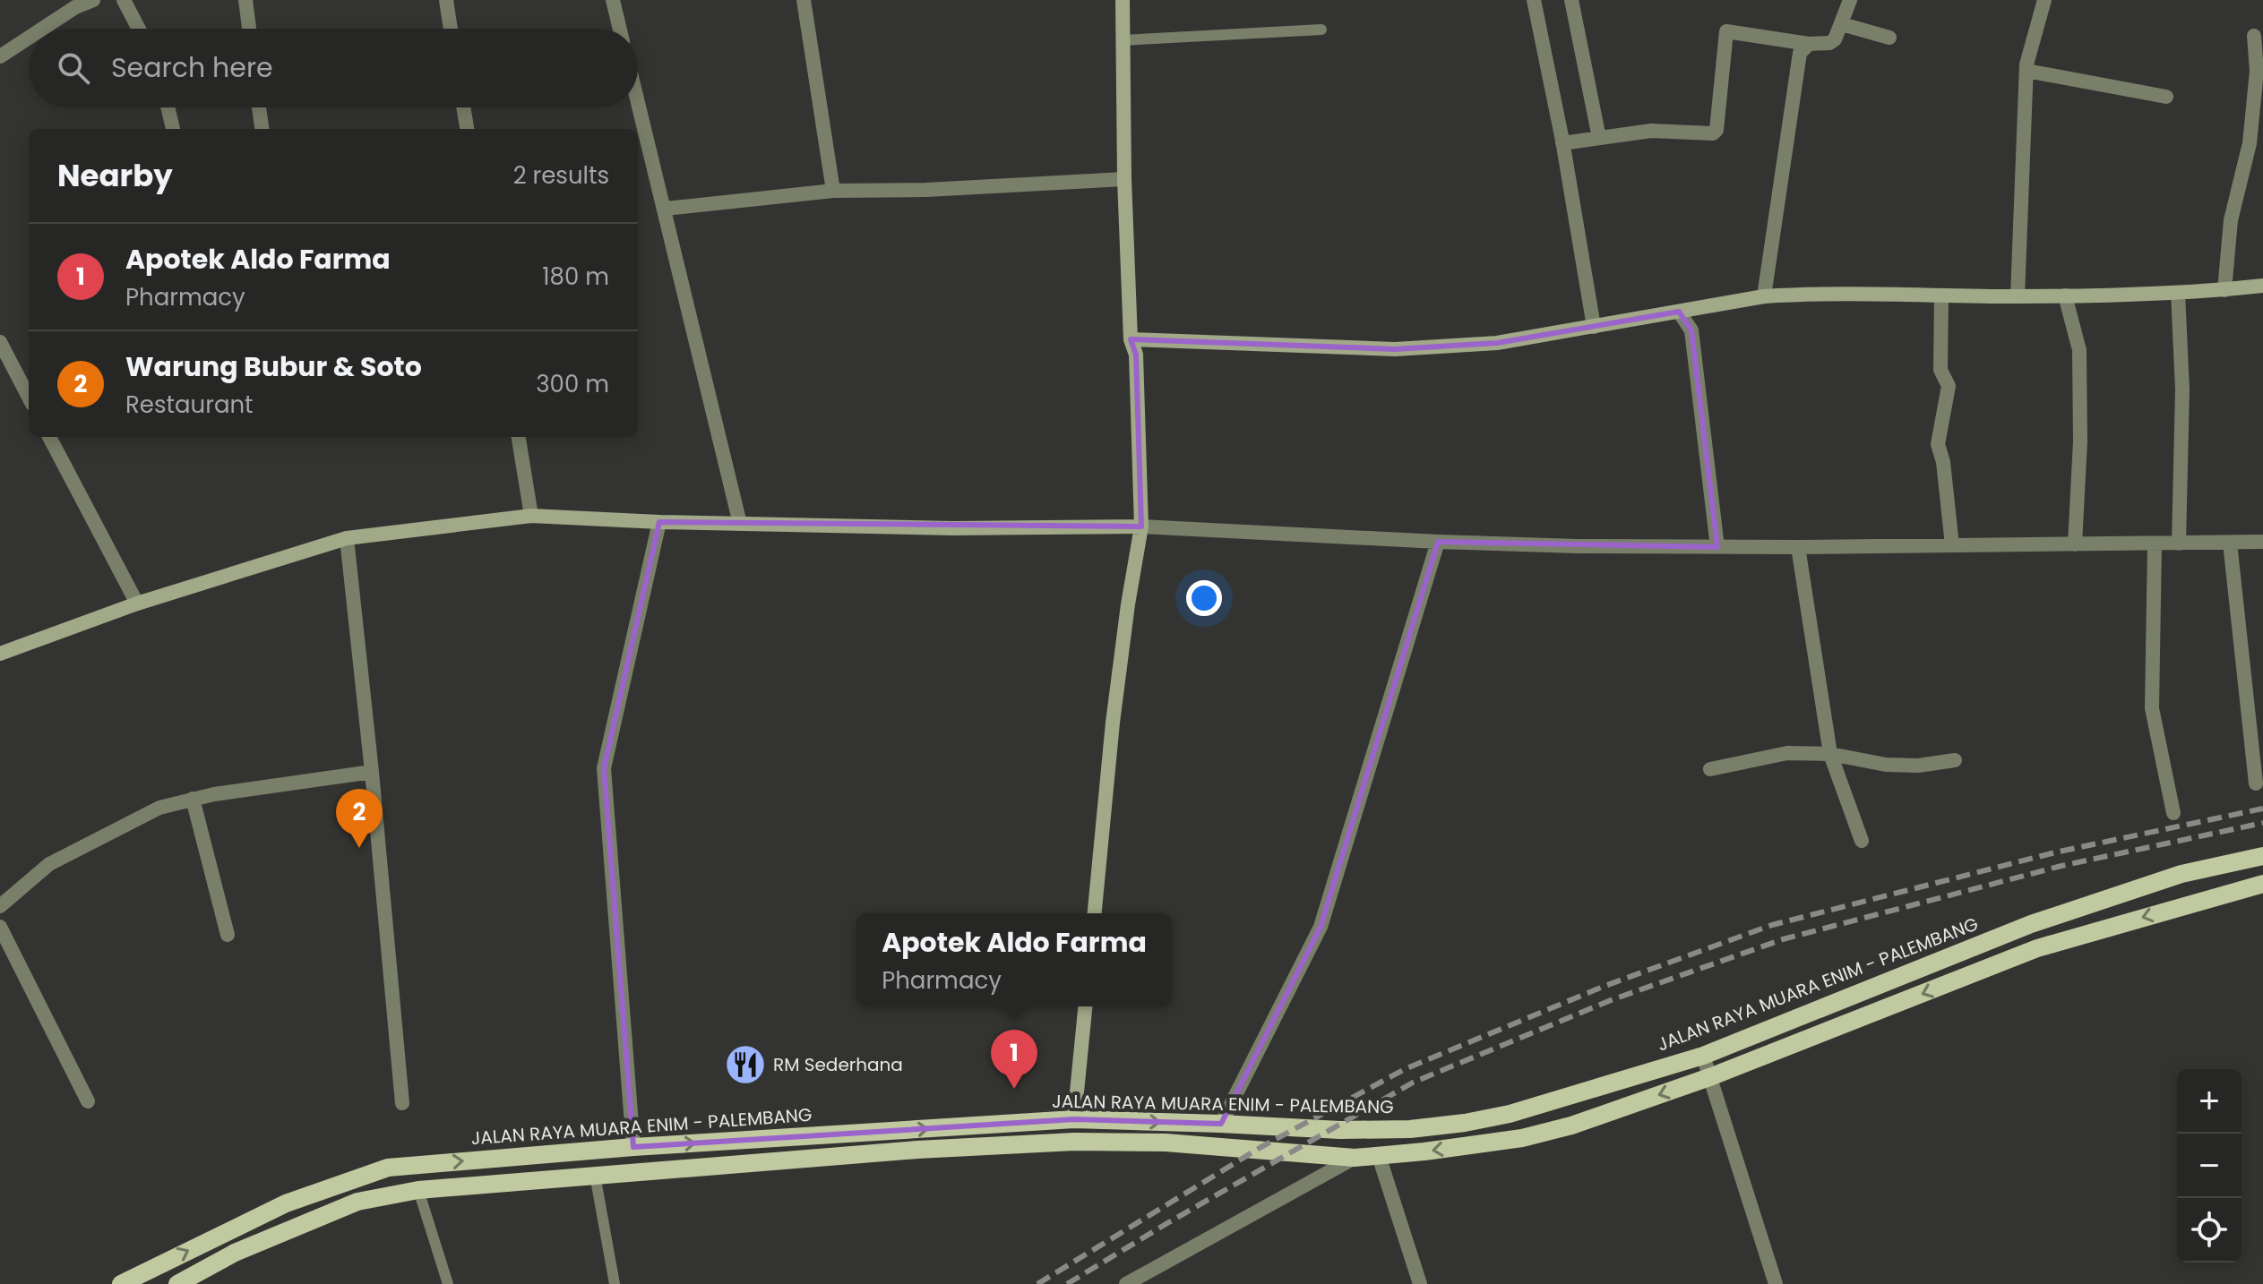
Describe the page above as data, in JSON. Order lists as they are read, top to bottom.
{
  "streets": {
    "main road": ["JALAN RAYA MUARA ENIM - PALEMBANG"]
  },
  "places": {
    "restaurant": ["RM Sederhana"]
  },
  "page": {
    "search": "Search here",
    "heading": ["Nearby", "2 results"],
    "list": [
      {
        "mark": "1",
        "name": "Apotek Aldo Farma",
        "note": "Pharmacy",
        "value": "180 m"
      },
      {
        "mark": "2",
        "name": "Warung Bubur & Soto",
        "note": "Restaurant",
        "value": "300 m"
      }
    ],
    "pins": ["2", "1"],
    "popup": ["Apotek Aldo Farma", "Pharmacy"],
    "map_buttons": ["+", "−"]
  }
}
